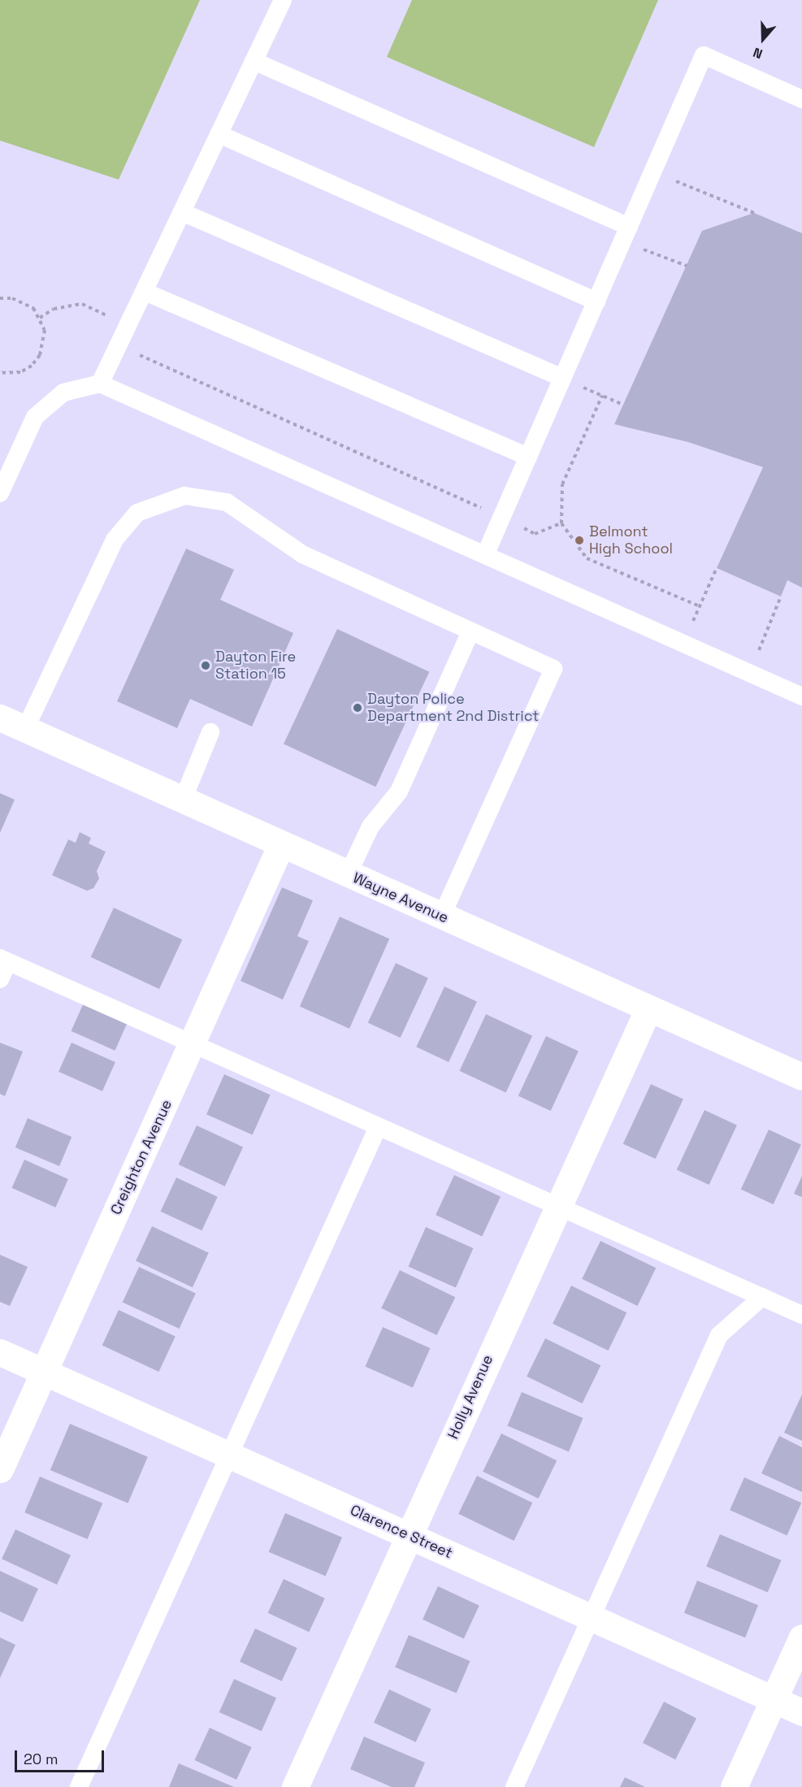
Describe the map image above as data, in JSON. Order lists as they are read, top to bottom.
{
  "streets": {
    "street": [
      "Wayne Avenue",
      "Creighton Avenue",
      "Holly Avenue",
      "Clarence Street"
    ]
  },
  "crossings": [
    ["Wayne Avenue", "Creighton Avenue"],
    ["Wayne Avenue", "Holly Avenue"],
    ["Creighton Avenue", "Clarence Street"],
    ["Holly Avenue", "Clarence Street"]
  ],
  "places": ["Belmont High School", "Dayton Fire Station 15", "Dayton Police Department 2nd District"],
  "scale_bar": "20 m",
  "north": "bottom"
}
